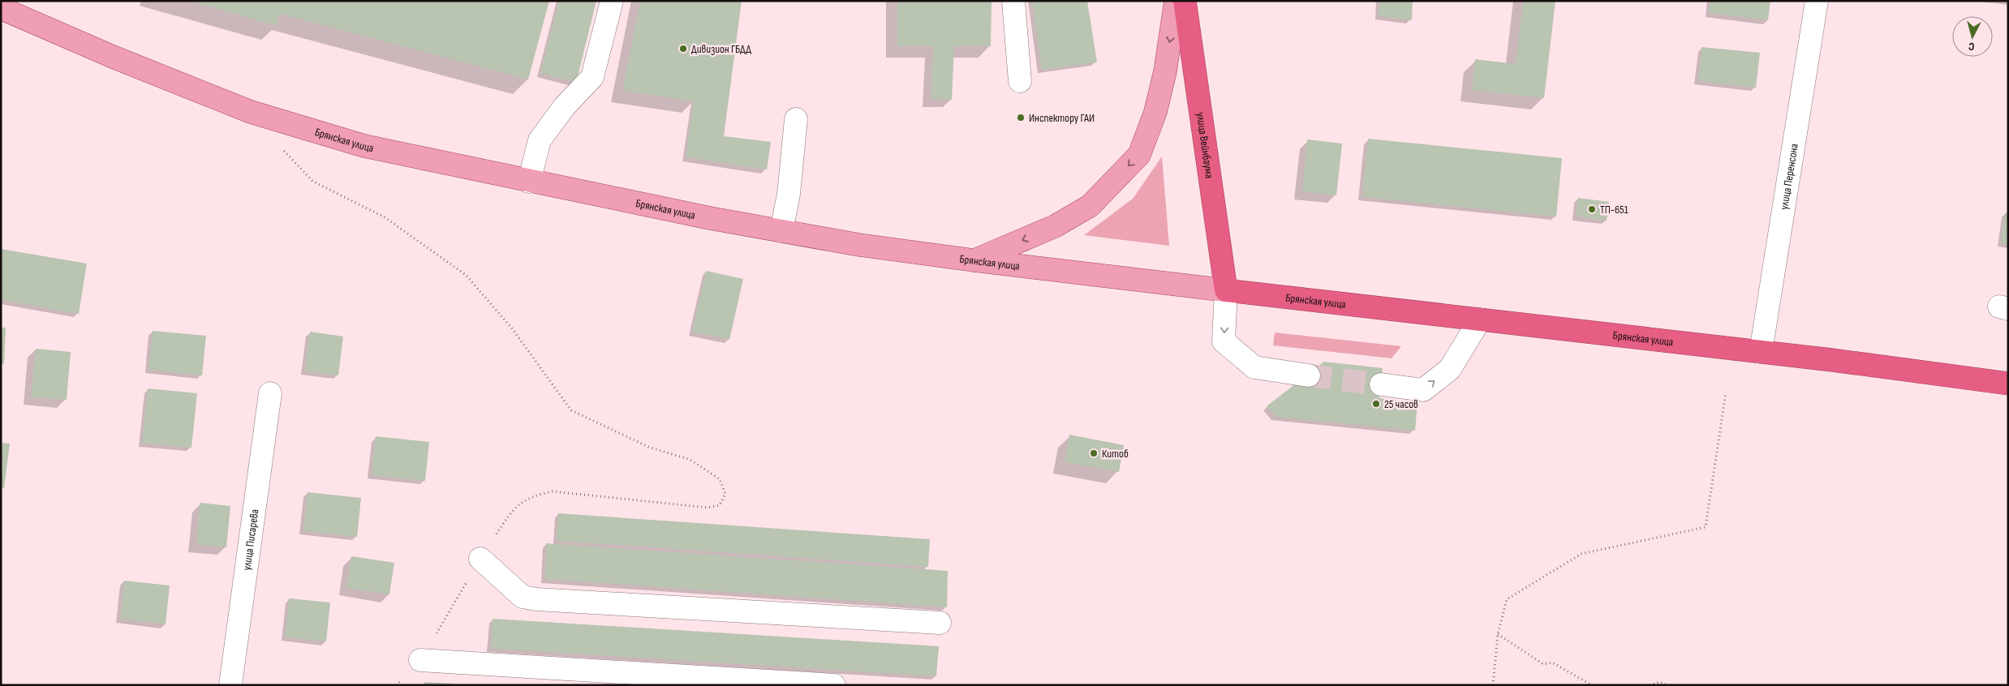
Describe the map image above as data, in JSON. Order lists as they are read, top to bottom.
{
  "streets": {
    "highway": ["Брянская улица", "улица Вейнбаума"],
    "street": ["улица Перенсона", "улица Писарева"]
  },
  "crossings": [
    ["Брянская улица", "улица Вейнбаума"],
    ["Брянская улица", "улица Перенсона"]
  ],
  "places": [
    "Дивизион ГБДД",
    "Инспектору ГАИ",
    "ТП-651",
    "25 часов",
    "Китоб"
  ],
  "north": "bottom"
}
